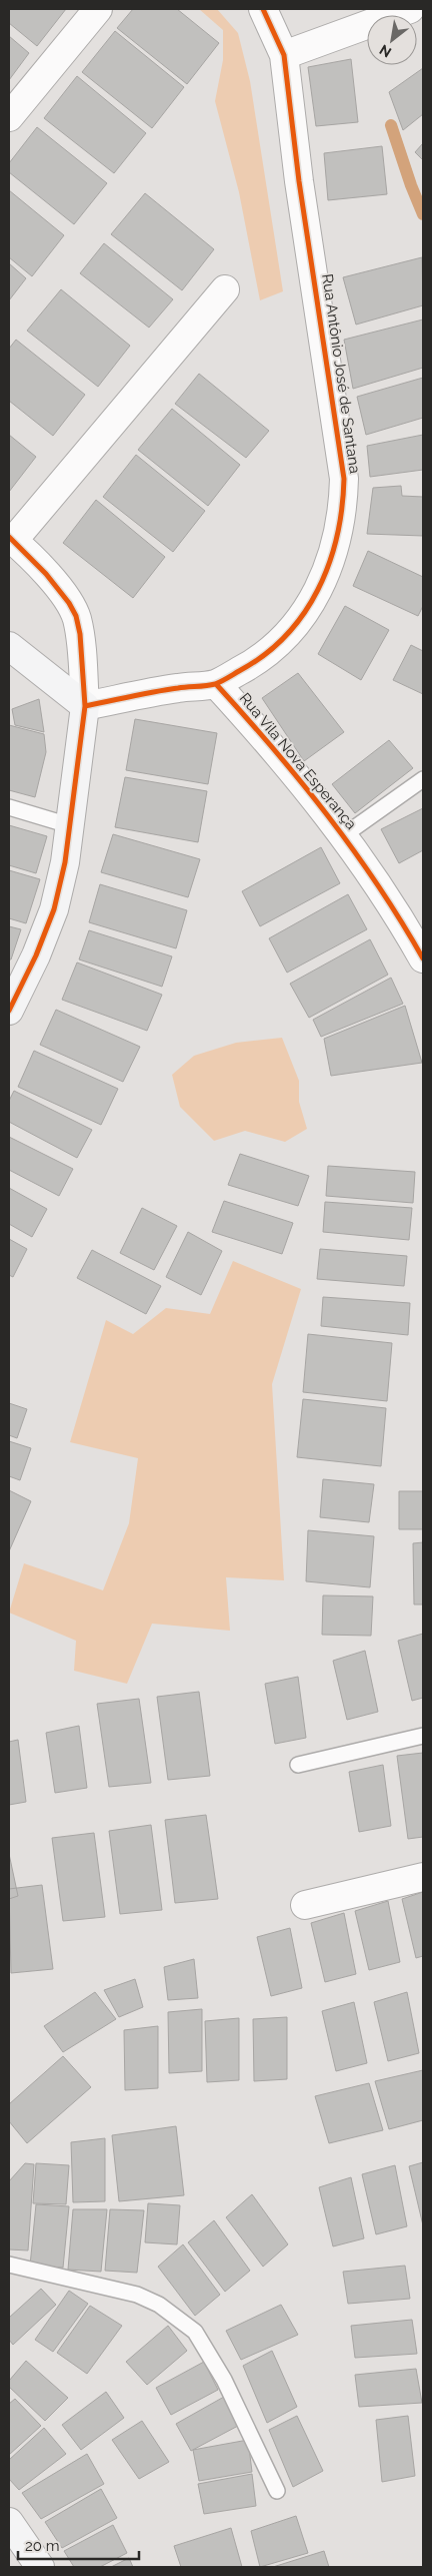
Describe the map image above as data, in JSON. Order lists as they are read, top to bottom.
{
  "streets": {
    "street": ["Rua Antônio José de Santana", "Rua Vila Nova Esperança"]
  },
  "crossings": [
    ["Rua Antônio José de Santana", "Rua Vila Nova Esperança"]
  ],
  "scale_bar": "20 m",
  "north": "bottom left"
}
